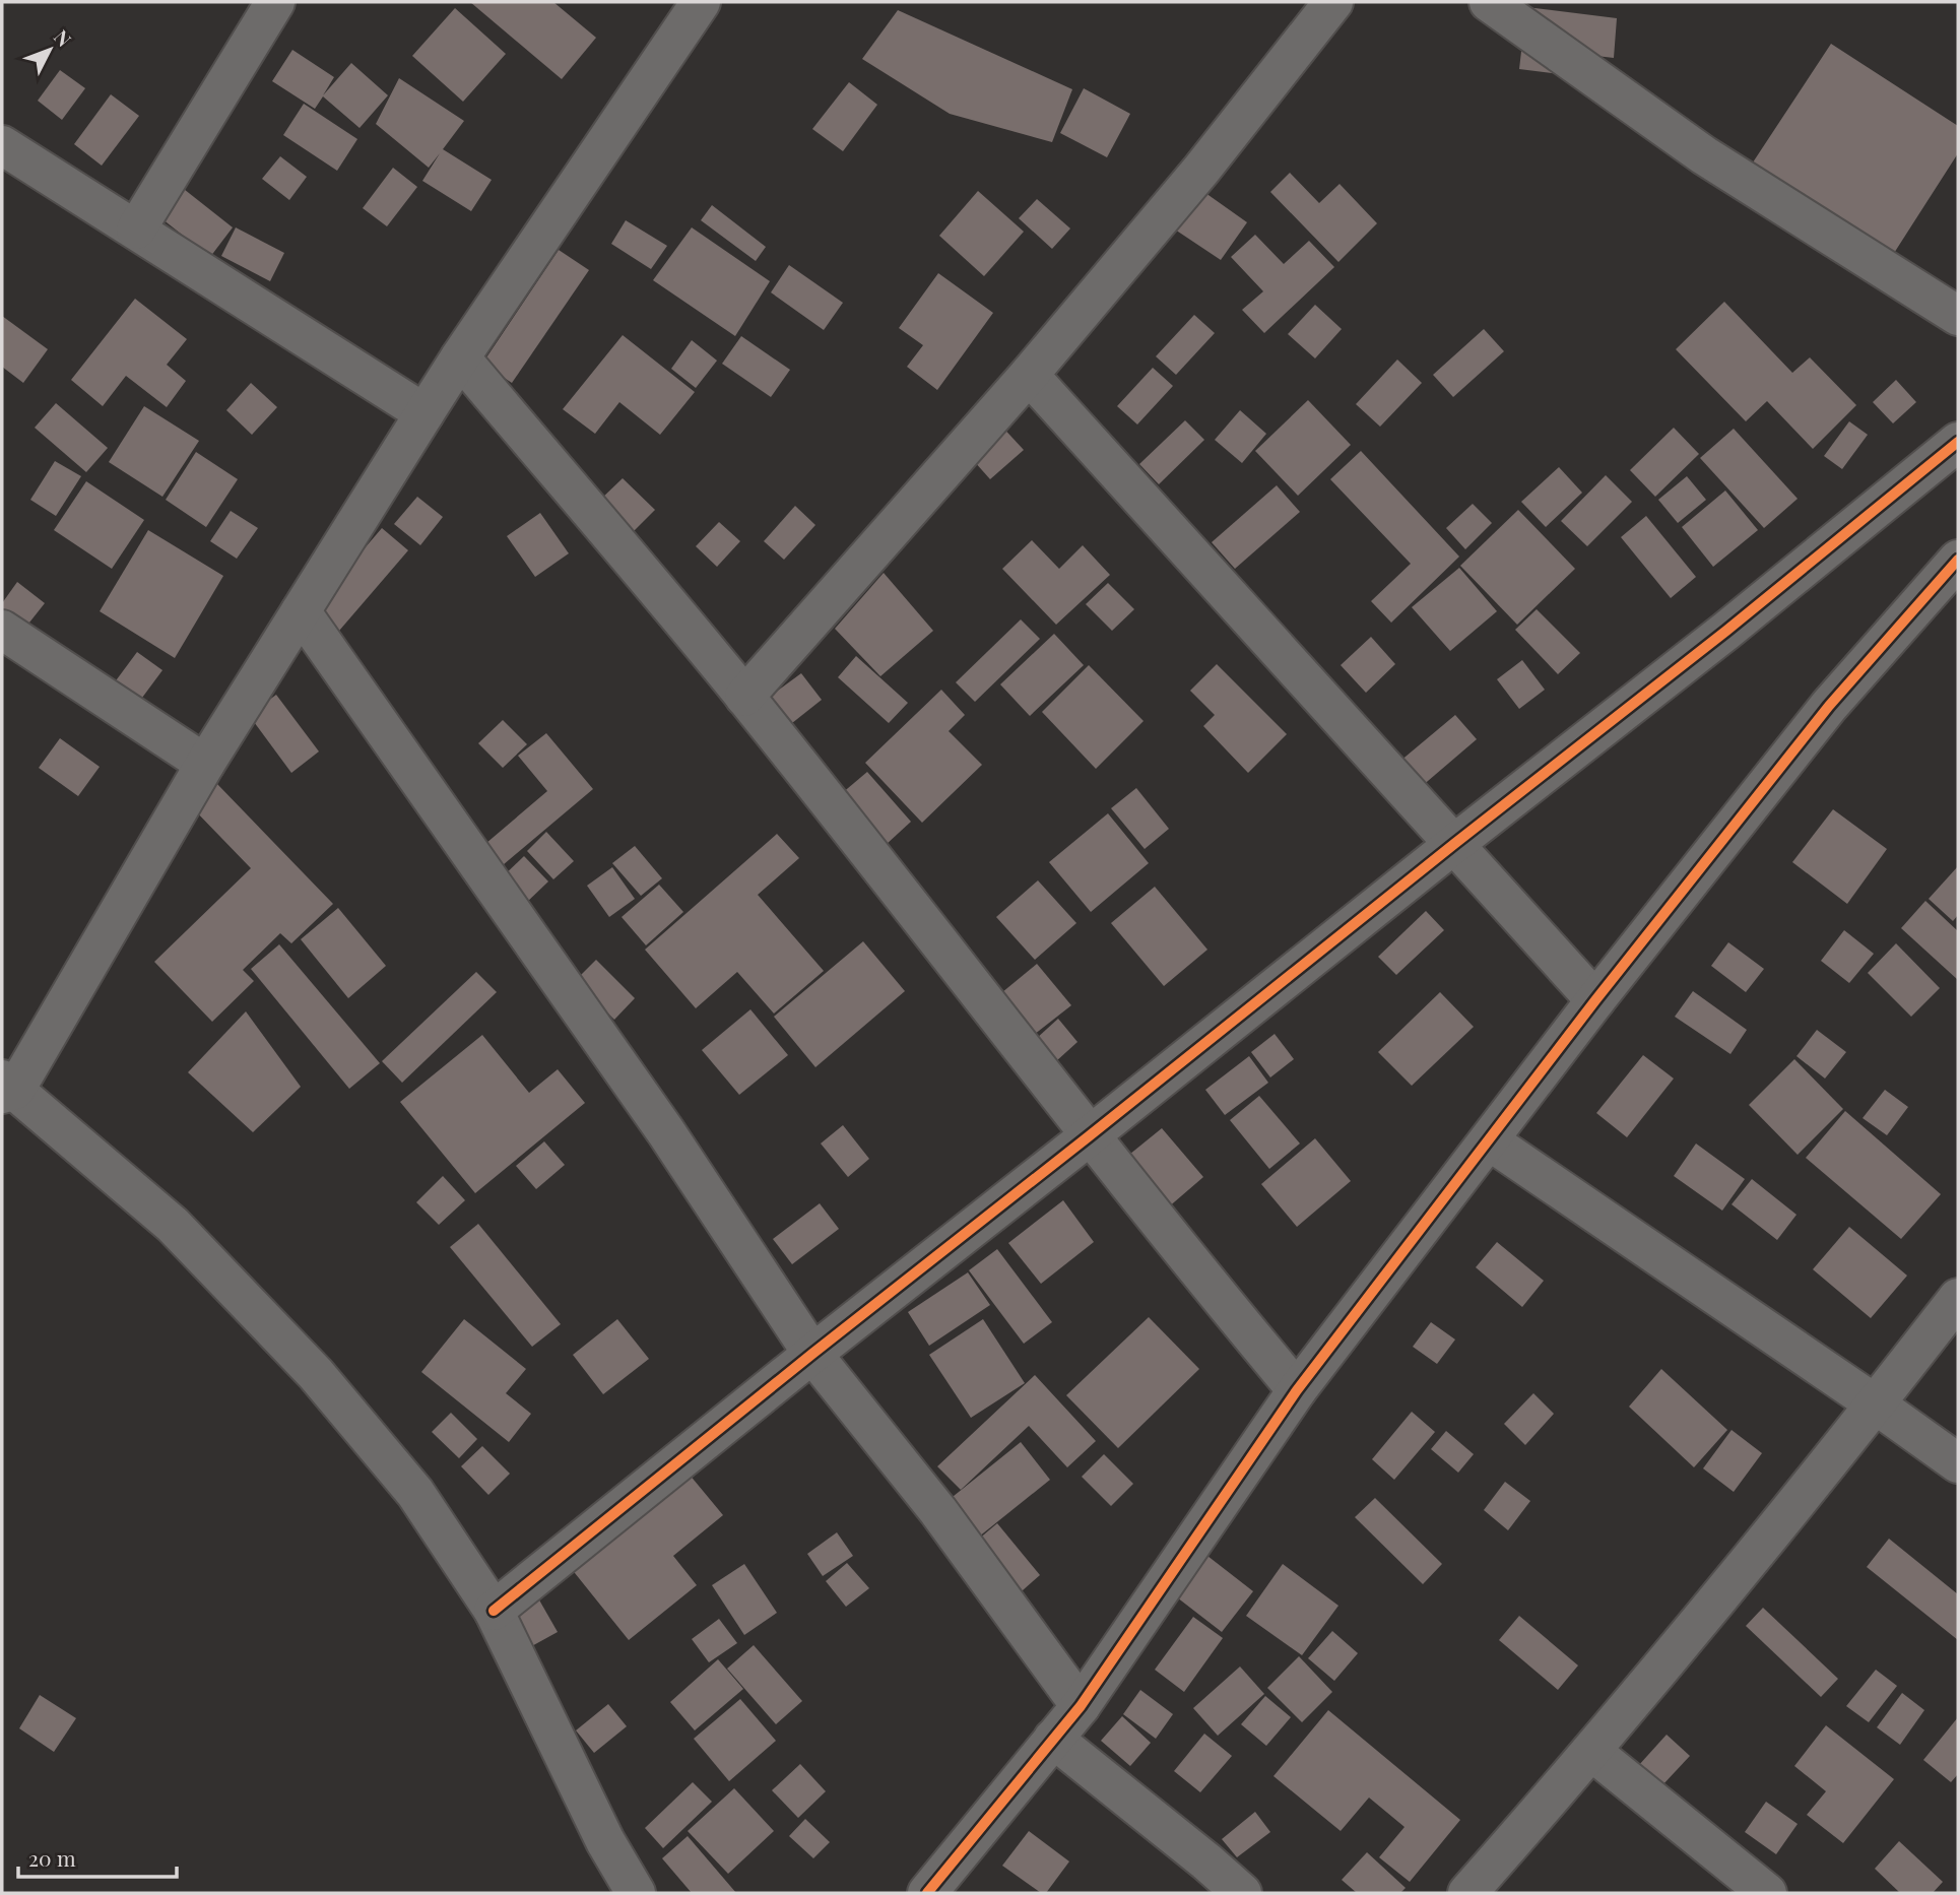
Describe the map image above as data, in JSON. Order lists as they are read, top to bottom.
{
  "scale_bar": "20 m",
  "north": "top right"
}
